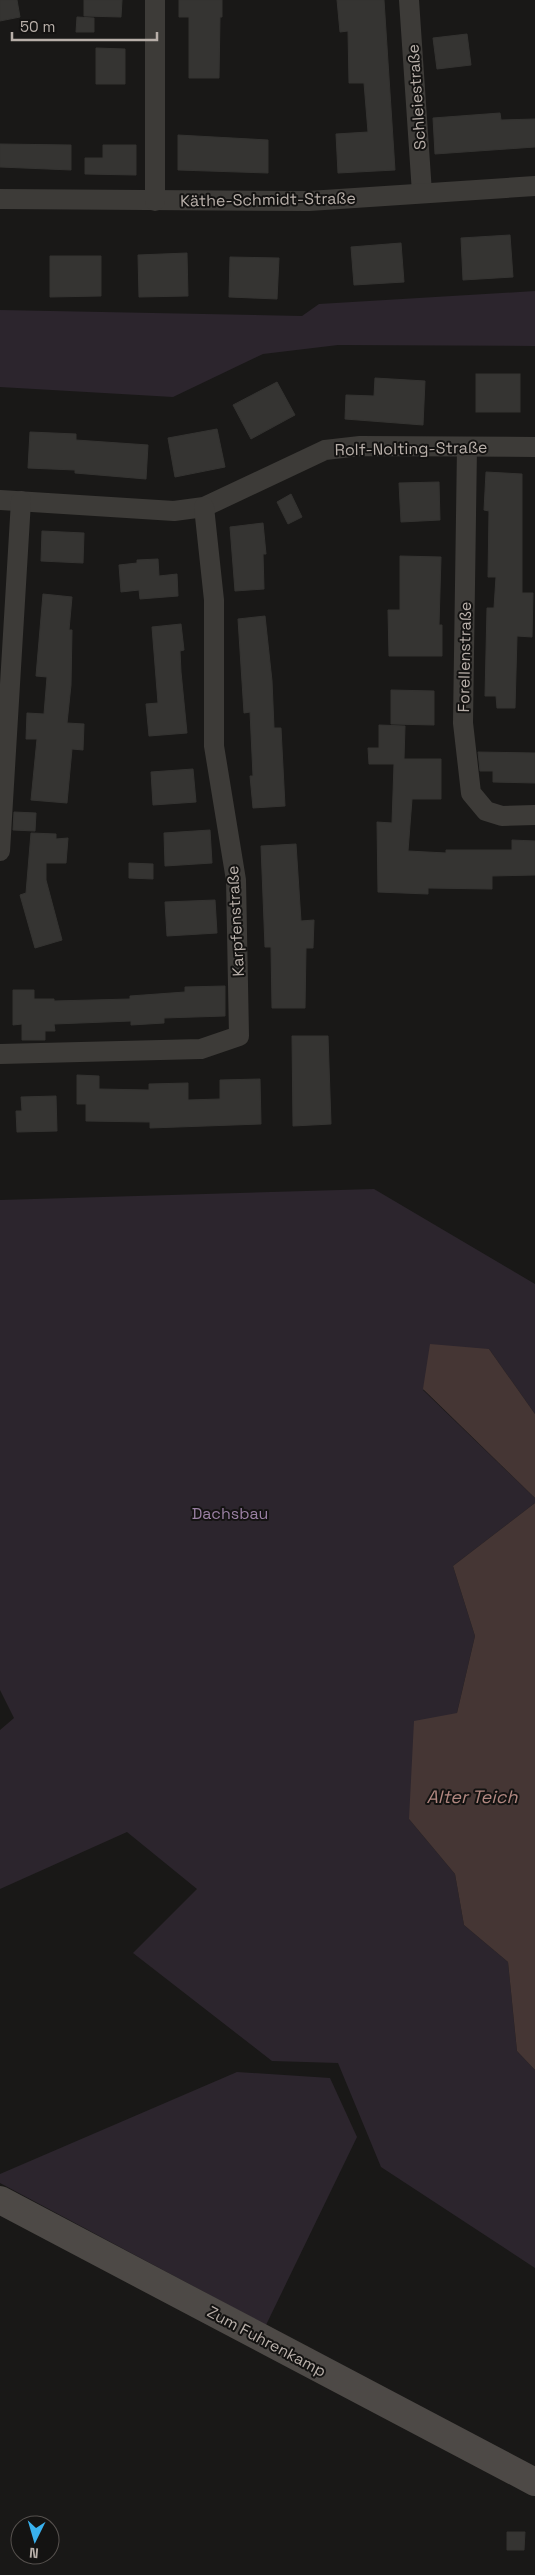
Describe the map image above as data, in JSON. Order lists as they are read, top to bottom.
{
  "streets": {
    "street": [
      "Schleiestraße",
      "Käthe-Schmidt-Straße",
      "Rolf-Nolting-Straße",
      "Forellenstraße",
      "Karpfenstraße",
      "Zum Fuhrenkamp"
    ]
  },
  "crossings": [
    ["Schleiestraße", "Käthe-Schmidt-Straße"],
    ["Rolf-Nolting-Straße", "Forellenstraße"],
    ["Rolf-Nolting-Straße", "Karpfenstraße"]
  ],
  "water": ["Alter Teich"],
  "parks": ["Dachsbau"],
  "scale_bar": "50 m",
  "north": "bottom"
}
